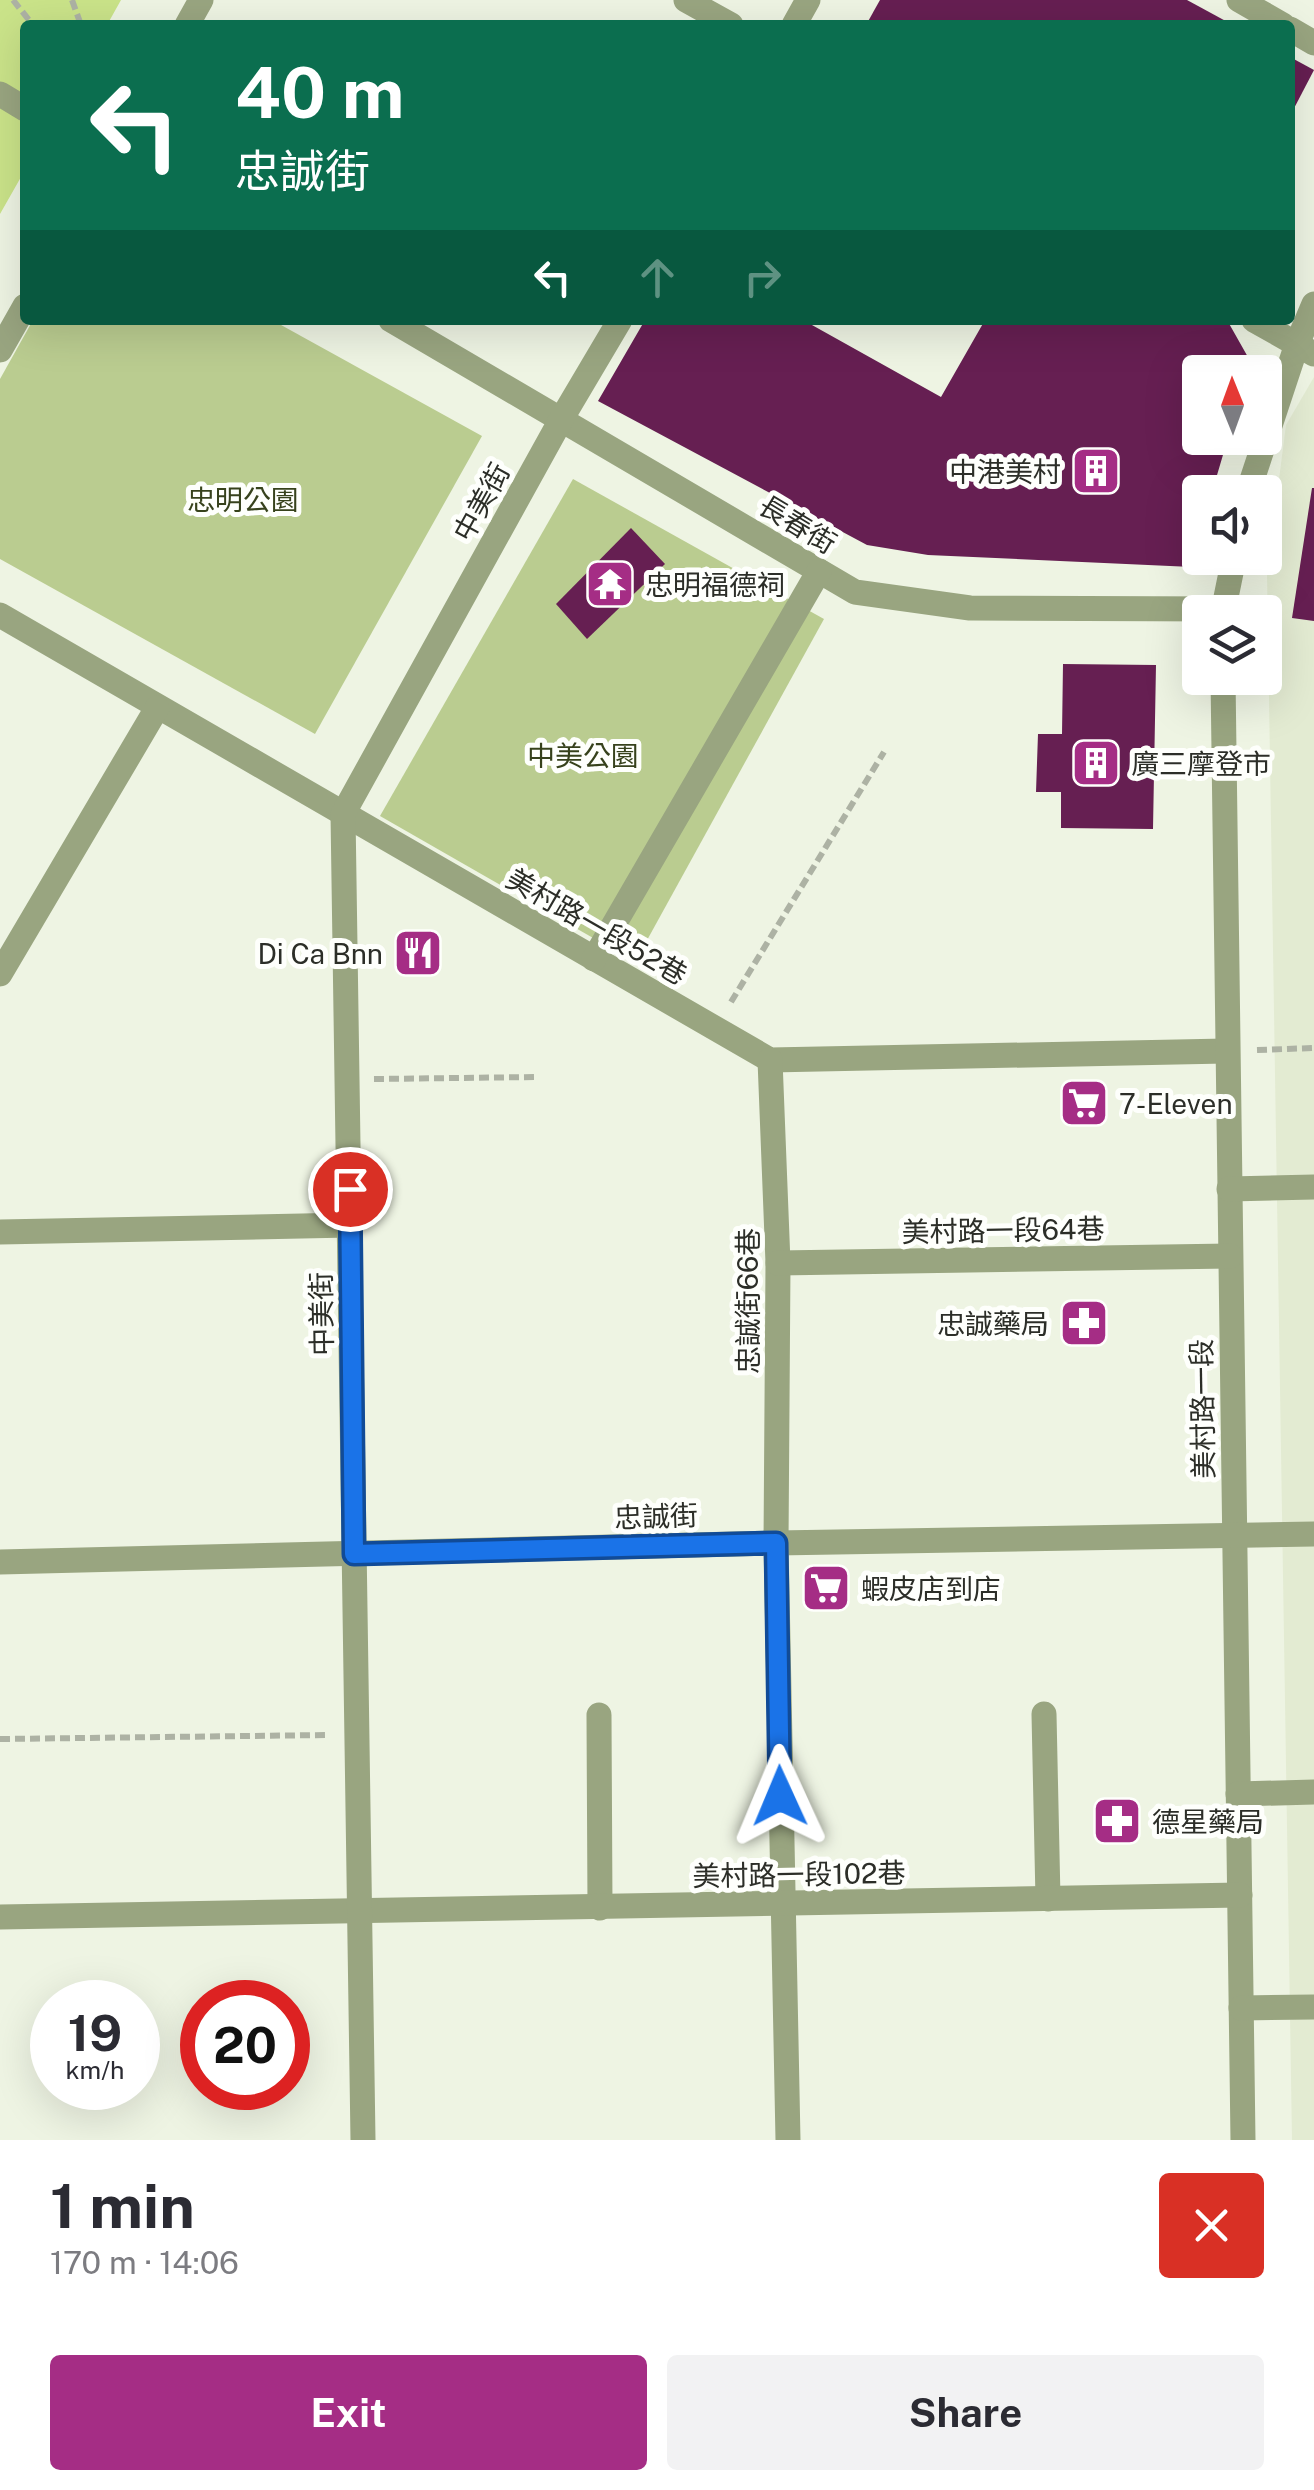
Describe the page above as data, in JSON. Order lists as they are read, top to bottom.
{
  "streets": {
    "street": [
      "中美街",
      "長春街",
      "美村路一段52巷",
      "美村路一段64巷",
      "忠誠街66巷",
      "美村路一段",
      "忠誠街",
      "美村路一段102巷"
    ]
  },
  "crossings": [
    ["中美街", "長春街"],
    ["中美街", "美村路一段52巷"],
    ["中美街", "忠誠街"],
    ["中美街", "美村路一段102巷"],
    ["美村路一段52巷", "忠誠街66巷"],
    ["美村路一段64巷", "忠誠街66巷"],
    ["美村路一段64巷", "美村路一段"],
    ["忠誠街66巷", "忠誠街"],
    ["忠誠街66巷", "美村路一段102巷"],
    ["美村路一段", "忠誠街"],
    ["美村路一段", "美村路一段102巷"]
  ],
  "parks": ["忠明公園", "中美公園"],
  "places": {
    "building": ["中港美村", "廣三摩登市"],
    "temple": ["忠明福德祠"],
    "restaurant": ["Di Ca Bnn"],
    "supermarket": ["7-Eleven", "蝦皮店到店"],
    "pharmacy": ["忠誠藥局", "德星藥局"]
  },
  "north": "top",
  "page": {
    "turn": ["40 m", "忠誠街"],
    "speed": "19 km/h",
    "limit": "20",
    "heading": ["1 min", "170 m · 14:06"],
    "buttons": ["Exit", "Share"]
  }
}
